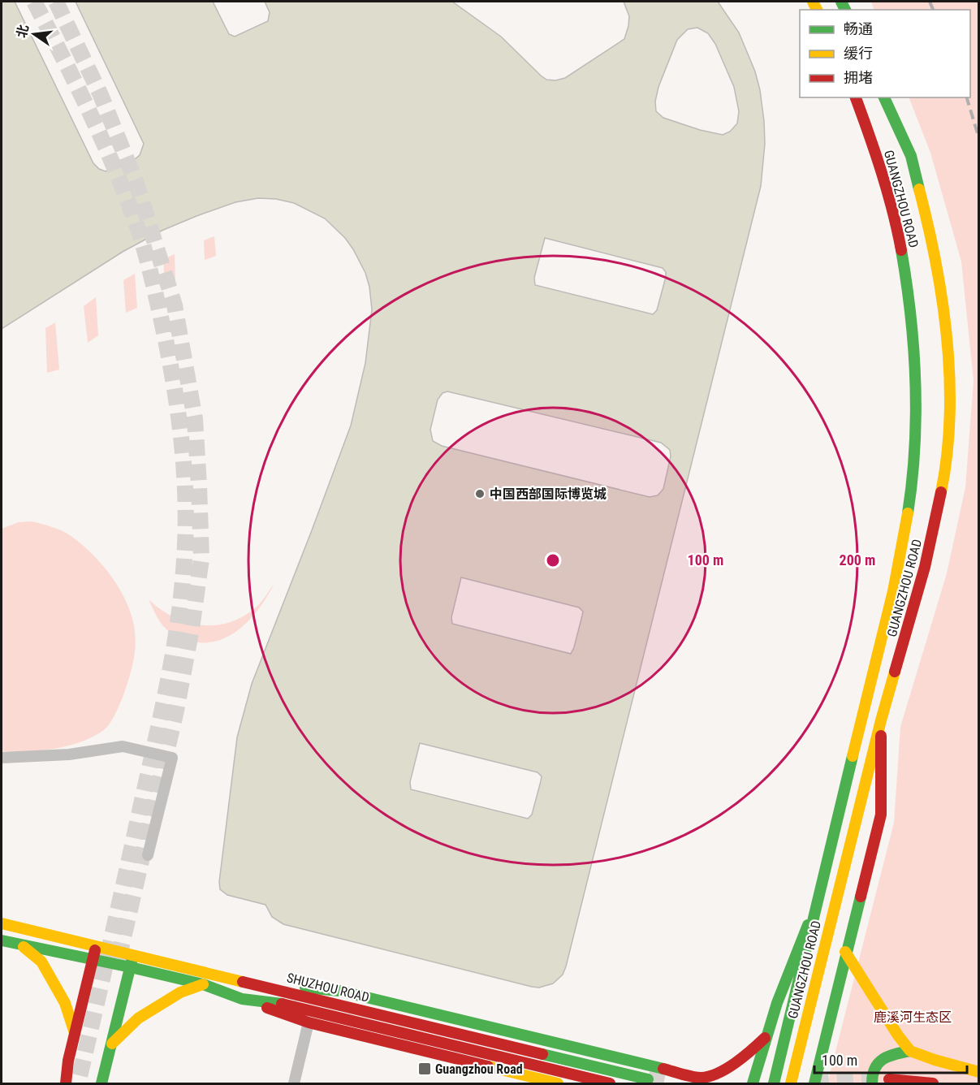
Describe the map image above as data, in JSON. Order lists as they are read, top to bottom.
{
  "streets": {
    "main road": ["GUANGZHOU ROAD", "SHUZHOU ROAD"]
  },
  "parks": ["鹿溪河生态区"],
  "places": {
    "other": ["中国西部国际博览城"],
    "transit": ["Guangzhou Road"]
  },
  "legend": ["畅通", "缓行", "拥堵"],
  "scale_bar": "100 m",
  "north": "left",
  "rings": ["100 m", "200 m"]
}
